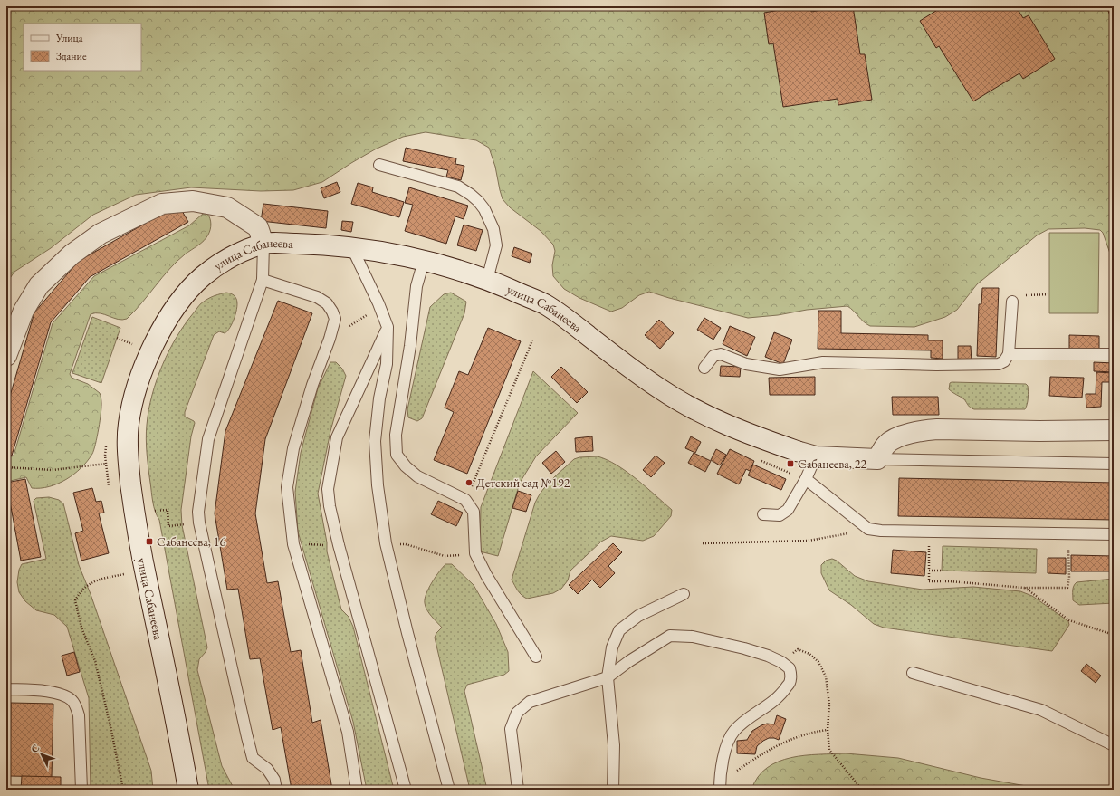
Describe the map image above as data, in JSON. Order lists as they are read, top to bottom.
{
  "streets": {
    "street": ["улица Сабанеева"]
  },
  "places": {
    "transit": ["Сабанеева, 22", "Сабанеева, 16"],
    "other": ["Детский сад №192"]
  },
  "legend": ["Улица", "Здание"],
  "north": "top left"
}
